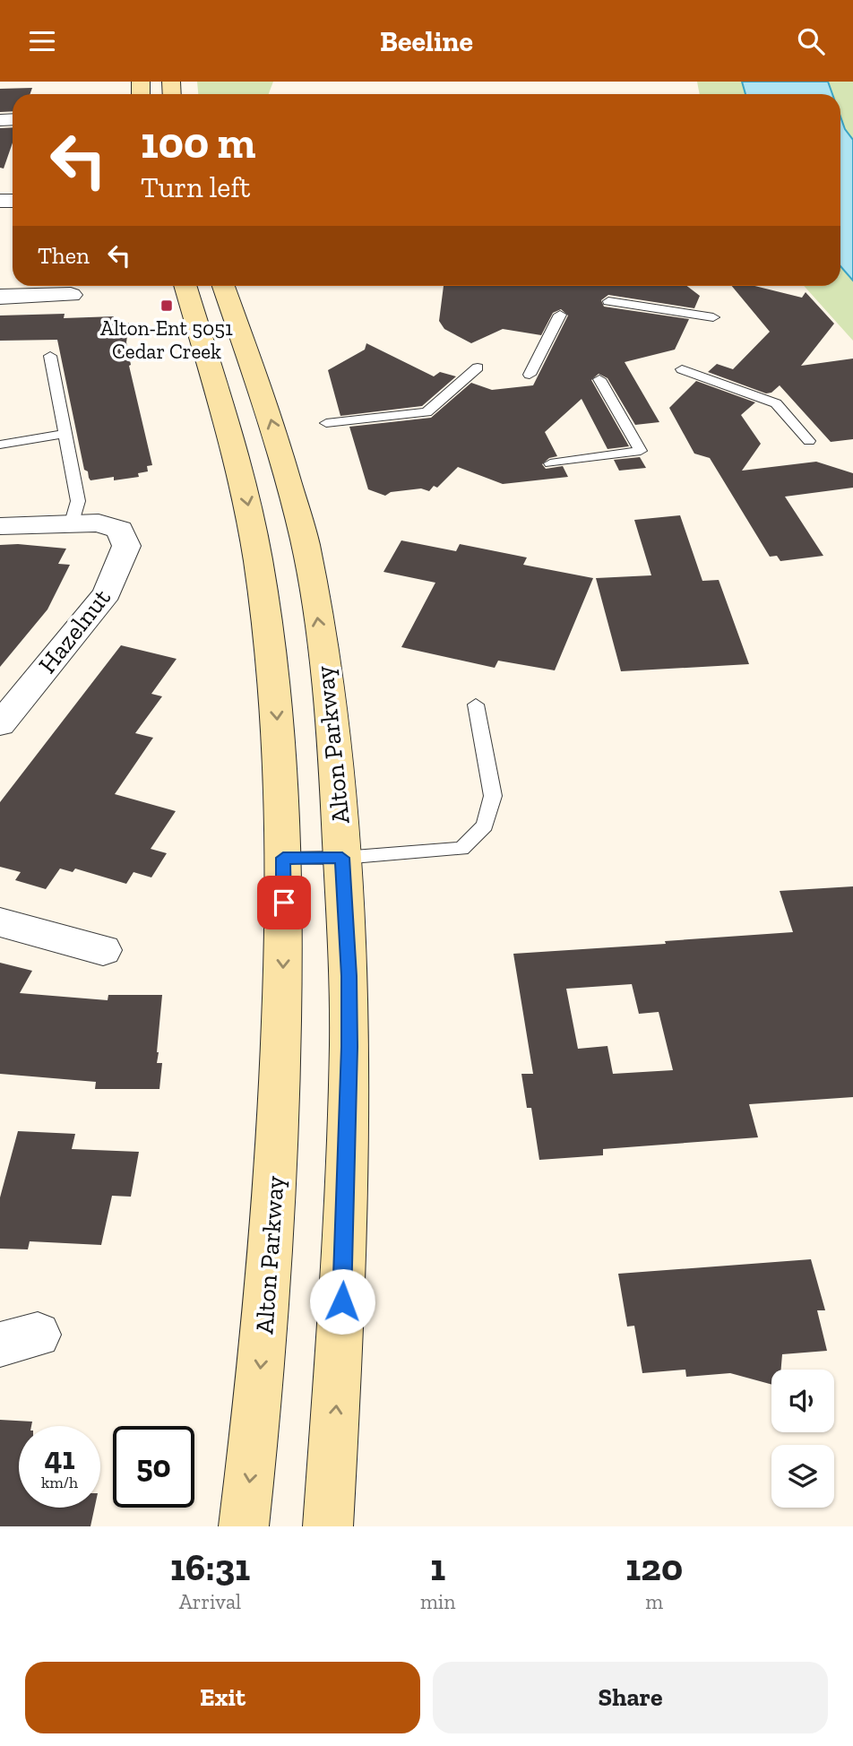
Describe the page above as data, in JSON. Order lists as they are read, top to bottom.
{
  "streets": {
    "main road": ["Alton Parkway"],
    "street": ["Hazelnut"]
  },
  "places": {
    "transit": ["Alton-Ent 5051 Cedar Creek"]
  },
  "page": {
    "header": "Beeline",
    "turn": ["100 m", "Turn left"],
    "then": "Then",
    "speed": "41 km/h",
    "limit": "50",
    "eta": [
      "16:31",
      "Arrival",
      "1",
      "min",
      "120",
      "m"
    ],
    "buttons": ["Exit", "Share"]
  }
}
